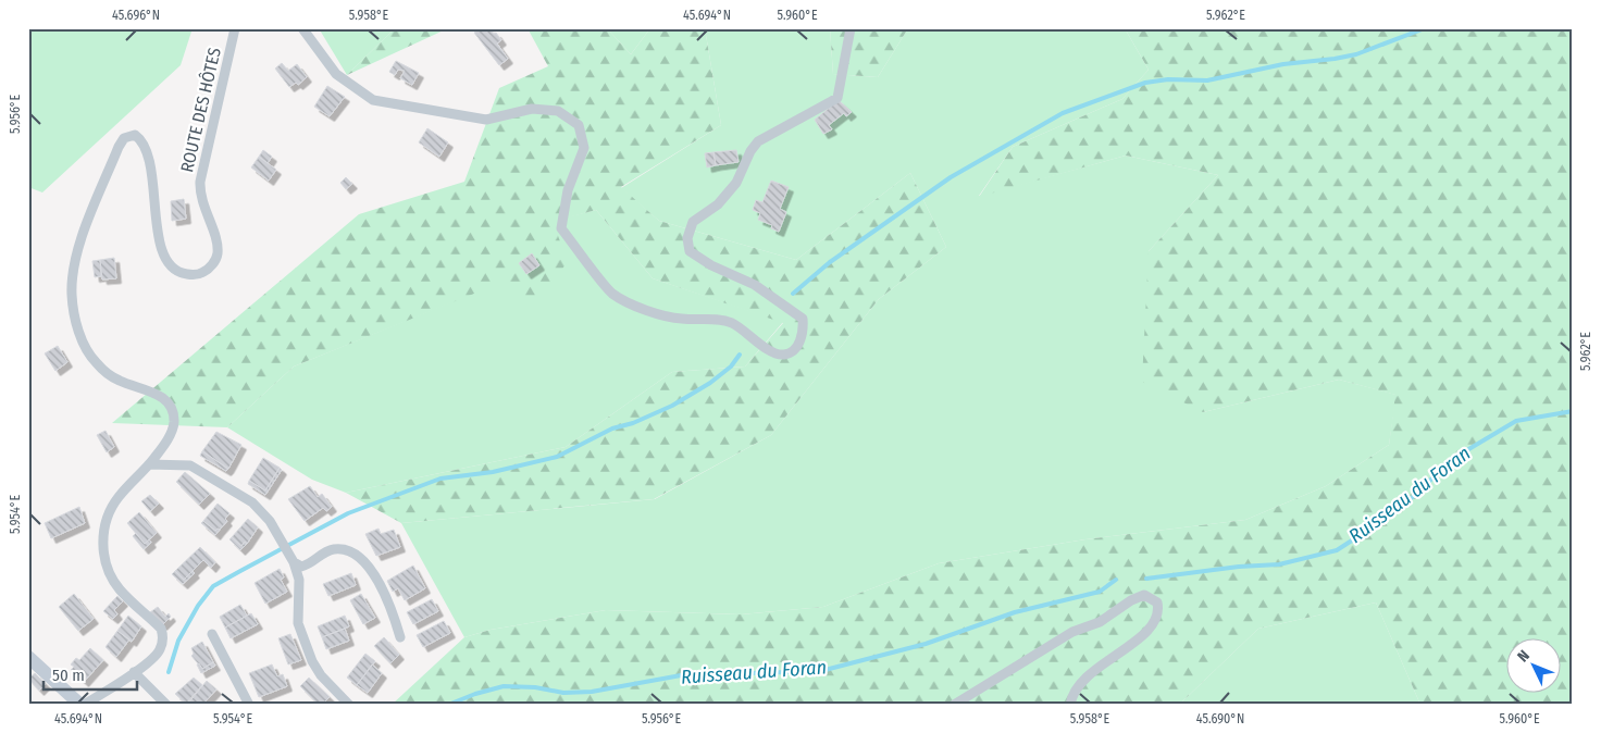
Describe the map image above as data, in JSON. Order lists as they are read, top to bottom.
{
  "streets": {
    "street": ["ROUTE DES HÔTES"]
  },
  "water": ["Ruisseau du Foran"],
  "scale_bar": "50 m",
  "north": "top left",
  "coordinates": [
    "45.696°N",
    "5.958°E",
    "45.694°N",
    "5.960°E",
    "5.962°E",
    "5.956°E",
    "5.954°E",
    "45.690°N"
  ]
}
